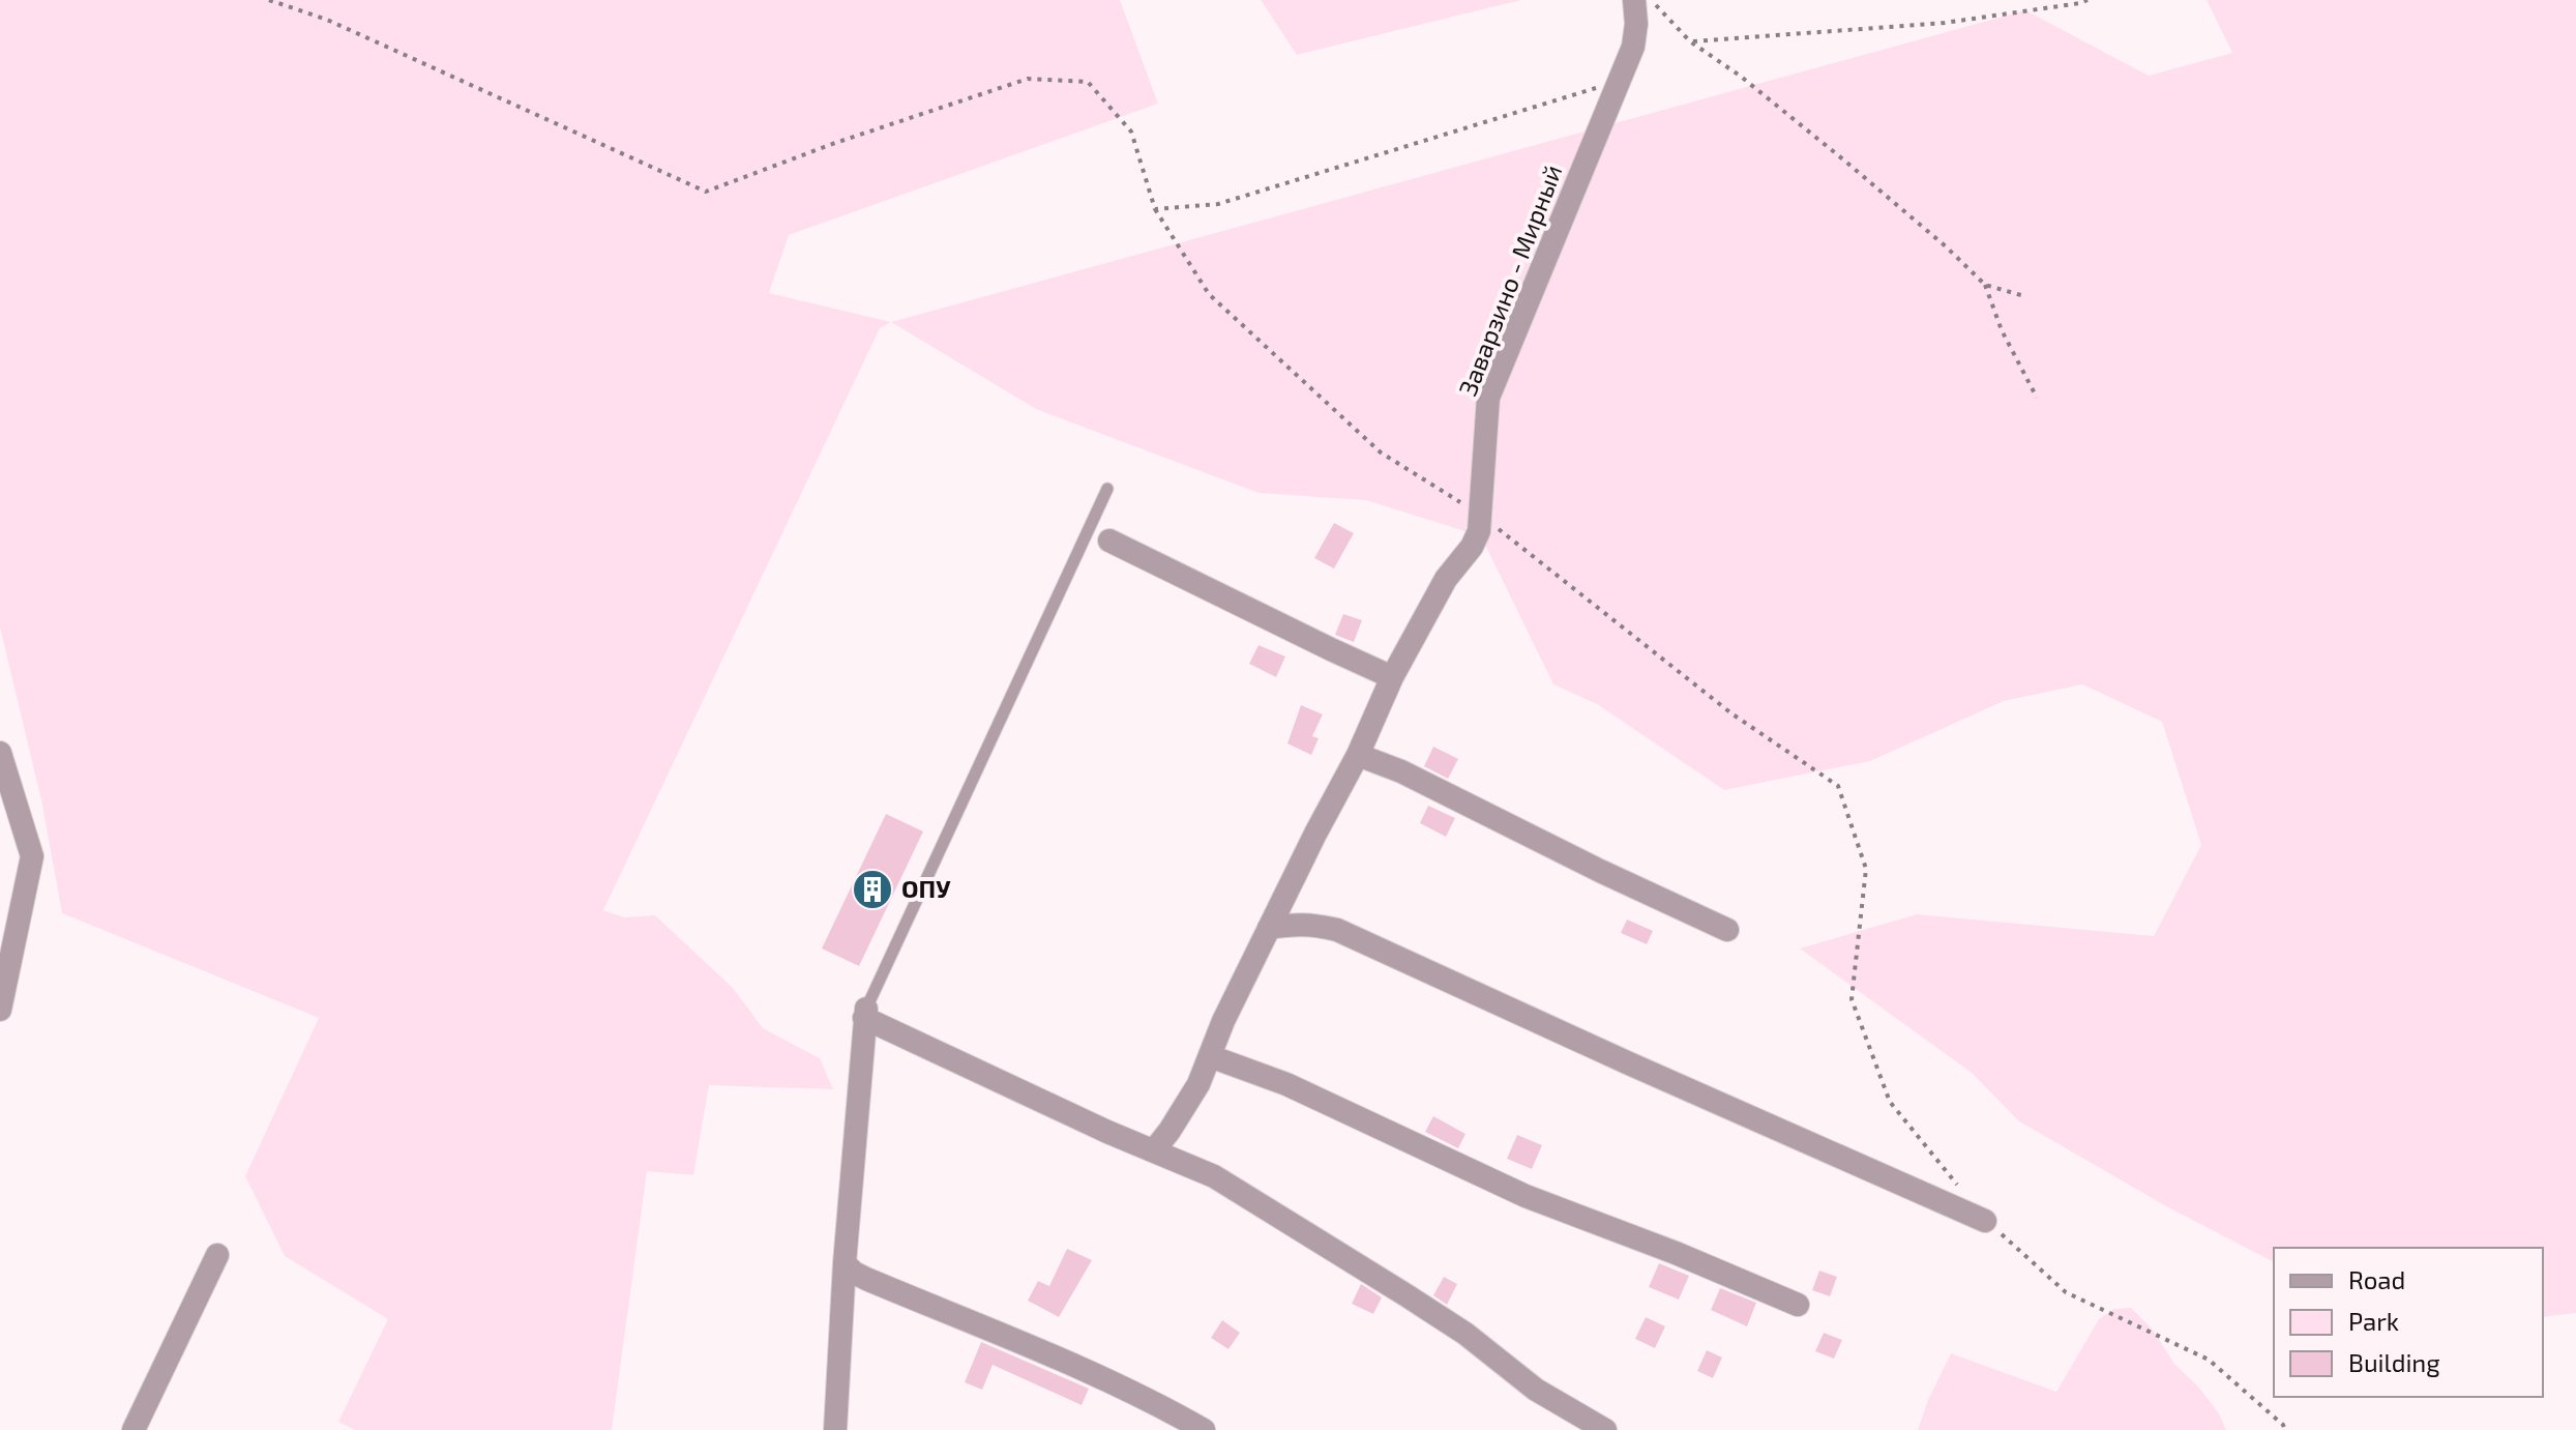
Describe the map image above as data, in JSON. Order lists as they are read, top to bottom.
{
  "streets": {
    "street": ["Заварзино - Мирный"]
  },
  "places": {
    "building": ["ОПУ"]
  },
  "legend": ["Road", "Park", "Building"]
}
